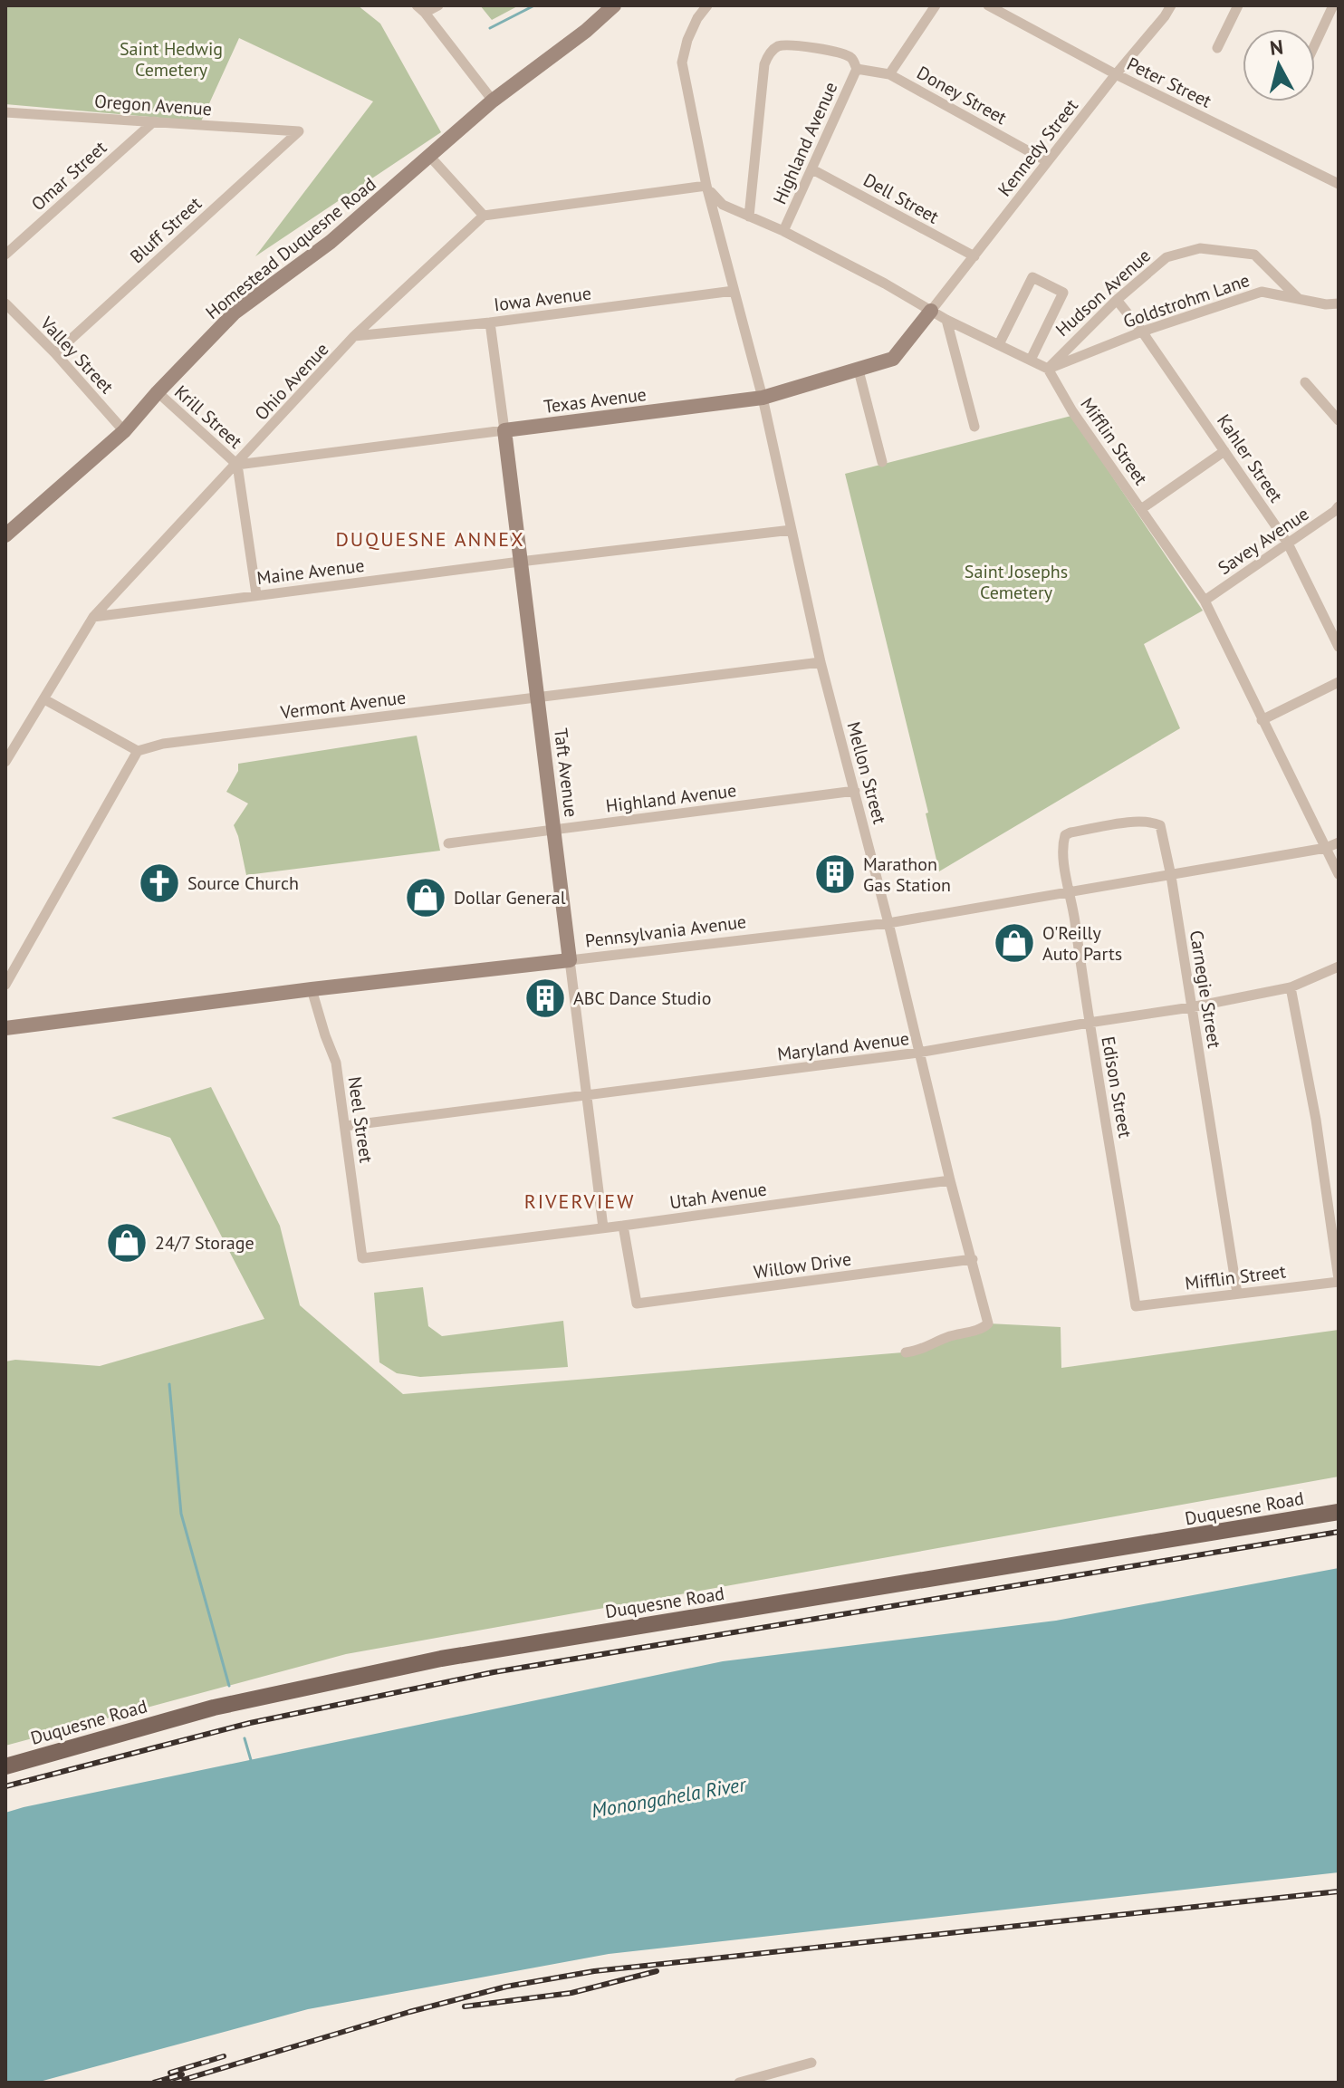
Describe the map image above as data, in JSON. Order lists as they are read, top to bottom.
{
  "streets": {
    "main road": ["Duquesne Road"],
    "street": [
      "Peter Street",
      "Doney Street",
      "Oregon Avenue",
      "Highland Avenue",
      "Kennedy Street",
      "Omar Street",
      "Dell Street",
      "Bluff Street",
      "Homestead Duquesne Road",
      "Hudson Avenue",
      "Iowa Avenue",
      "Goldstrohm Lane",
      "Valley Street",
      "Ohio Avenue",
      "Texas Avenue",
      "Krill Street",
      "Mifflin Street",
      "Kahler Street",
      "Savey Avenue",
      "Maine Avenue",
      "Vermont Avenue",
      "Taft Avenue",
      "Mellon Street",
      "Pennsylvania Avenue",
      "Carnegie Street",
      "Maryland Avenue",
      "Edison Street",
      "Neel Street",
      "Utah Avenue",
      "Willow Drive"
    ]
  },
  "crossings": [
    ["Peter Street", "Kennedy Street"],
    ["Doney Street", "Highland Avenue"],
    ["Doney Street", "Kennedy Street"],
    ["Oregon Avenue", "Omar Street"],
    ["Oregon Avenue", "Bluff Street"],
    ["Highland Avenue", "Dell Street"],
    ["Highland Avenue", "Taft Avenue"],
    ["Highland Avenue", "Mellon Street"],
    ["Kennedy Street", "Dell Street"],
    ["Kennedy Street", "Texas Avenue"],
    ["Bluff Street", "Valley Street"],
    ["Homestead Duquesne Road", "Valley Street"],
    ["Homestead Duquesne Road", "Krill Street"],
    ["Hudson Avenue", "Goldstrohm Lane"],
    ["Hudson Avenue", "Mifflin Street"],
    ["Hudson Avenue", "Kahler Street"],
    ["Iowa Avenue", "Ohio Avenue"],
    ["Iowa Avenue", "Taft Avenue"],
    ["Iowa Avenue", "Mellon Street"],
    ["Goldstrohm Lane", "Mifflin Street"],
    ["Goldstrohm Lane", "Kahler Street"],
    ["Ohio Avenue", "Texas Avenue"],
    ["Ohio Avenue", "Krill Street"],
    ["Ohio Avenue", "Maine Avenue"],
    ["Texas Avenue", "Krill Street"],
    ["Texas Avenue", "Taft Avenue"],
    ["Texas Avenue", "Mellon Street"],
    ["Mifflin Street", "Savey Avenue"],
    ["Mifflin Street", "Pennsylvania Avenue"],
    ["Mifflin Street", "Carnegie Street"],
    ["Mifflin Street", "Edison Street"],
    ["Kahler Street", "Savey Avenue"],
    ["Maine Avenue", "Taft Avenue"],
    ["Maine Avenue", "Mellon Street"],
    ["Vermont Avenue", "Taft Avenue"],
    ["Vermont Avenue", "Mellon Street"],
    ["Taft Avenue", "Pennsylvania Avenue"],
    ["Taft Avenue", "Maryland Avenue"],
    ["Taft Avenue", "Utah Avenue"],
    ["Mellon Street", "Pennsylvania Avenue"],
    ["Mellon Street", "Maryland Avenue"],
    ["Mellon Street", "Utah Avenue"],
    ["Mellon Street", "Willow Drive"],
    ["Pennsylvania Avenue", "Carnegie Street"],
    ["Pennsylvania Avenue", "Edison Street"],
    ["Pennsylvania Avenue", "Neel Street"],
    ["Carnegie Street", "Maryland Avenue"],
    ["Carnegie Street", "Edison Street"],
    ["Maryland Avenue", "Edison Street"],
    ["Maryland Avenue", "Neel Street"],
    ["Neel Street", "Utah Avenue"],
    ["Utah Avenue", "Willow Drive"]
  ],
  "districts": ["DUQUESNE ANNEX", "RIVERVIEW"],
  "water": ["Monongahela River"],
  "parks": ["Saint Hedwig Cemetery", "Saint Josephs Cemetery"],
  "places": {
    "building": ["Marathon Gas Station", "ABC Dance Studio"],
    "church": ["Source Church"],
    "shop": ["Dollar General", "O'Reilly Auto Parts", "24/7 Storage"]
  },
  "north": "top"
}
